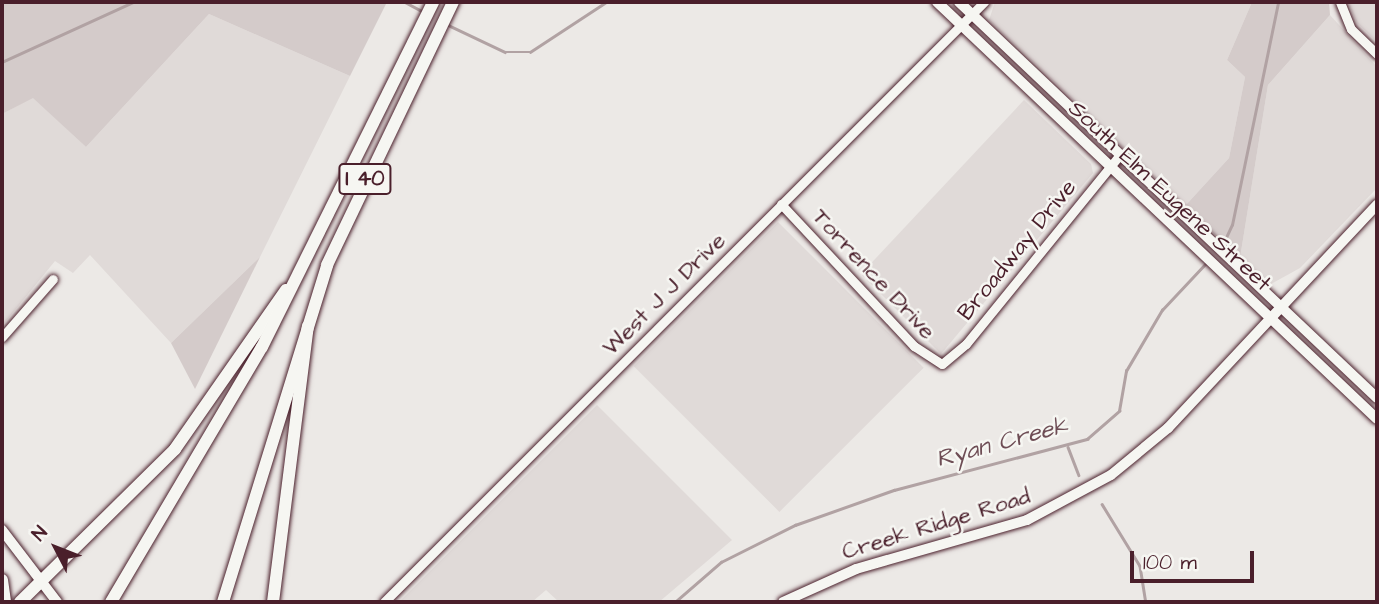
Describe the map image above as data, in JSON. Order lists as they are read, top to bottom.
{
  "streets": {
    "highway": ["I 40"],
    "main road": ["South Elm Eugene Street", "Creek Ridge Road"],
    "street": ["Broadway Drive", "Torrence Drive", "West J J Drive"]
  },
  "crossings": [
    ["South Elm Eugene Street", "Broadway Drive"],
    ["South Elm Eugene Street", "West J J Drive"],
    ["South Elm Eugene Street", "Creek Ridge Road"],
    ["Broadway Drive", "Torrence Drive"],
    ["Torrence Drive", "West J J Drive"]
  ],
  "water": ["Ryan Creek"],
  "scale_bar": "100 m",
  "north": "top left"
}
